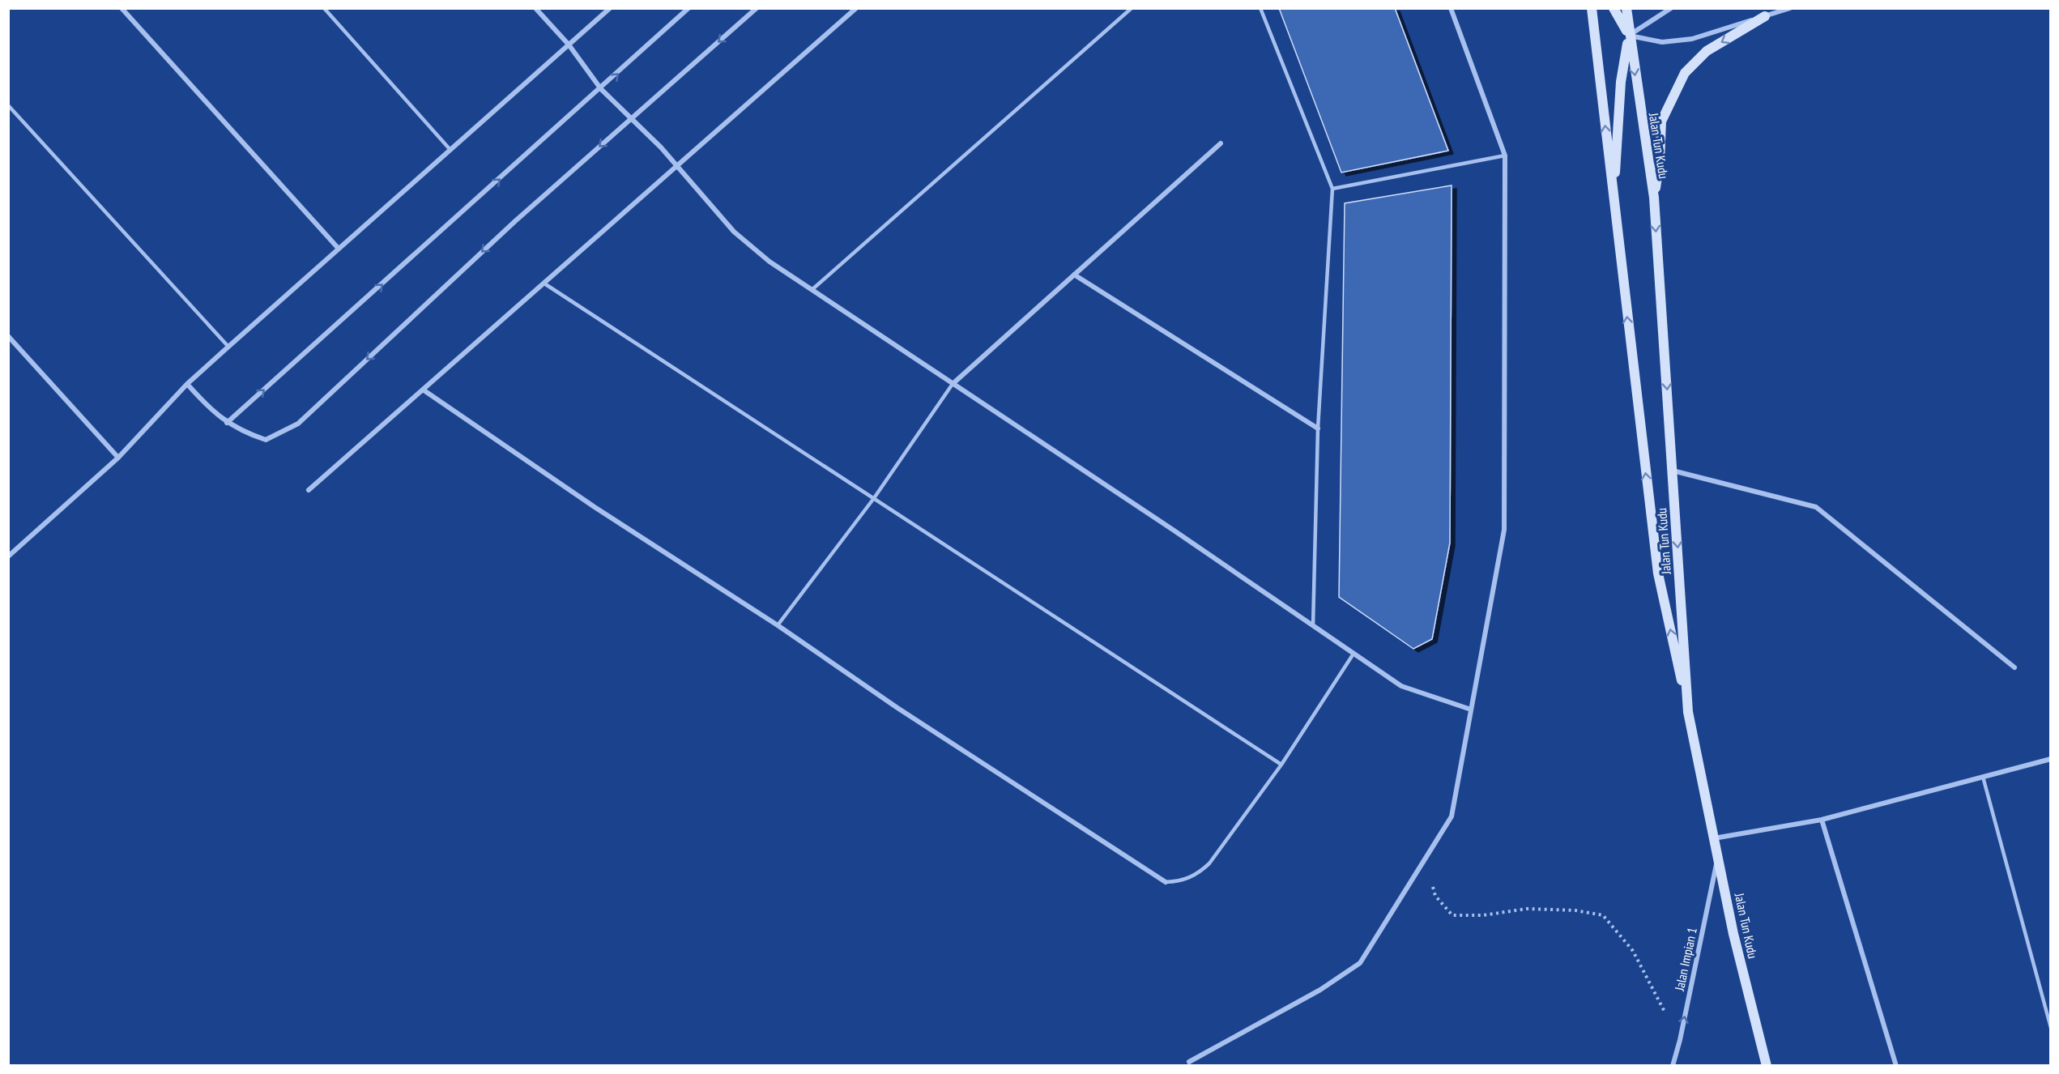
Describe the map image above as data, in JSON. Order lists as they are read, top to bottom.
{
  "streets": {
    "main road": ["Jalan Tun Kudu"],
    "street": ["Jalan Impian 1"]
  },
  "crossings": [
    ["Jalan Tun Kudu", "Jalan Impian 1"]
  ],
  "one_way": ["Jalan Impian 1"]
}
